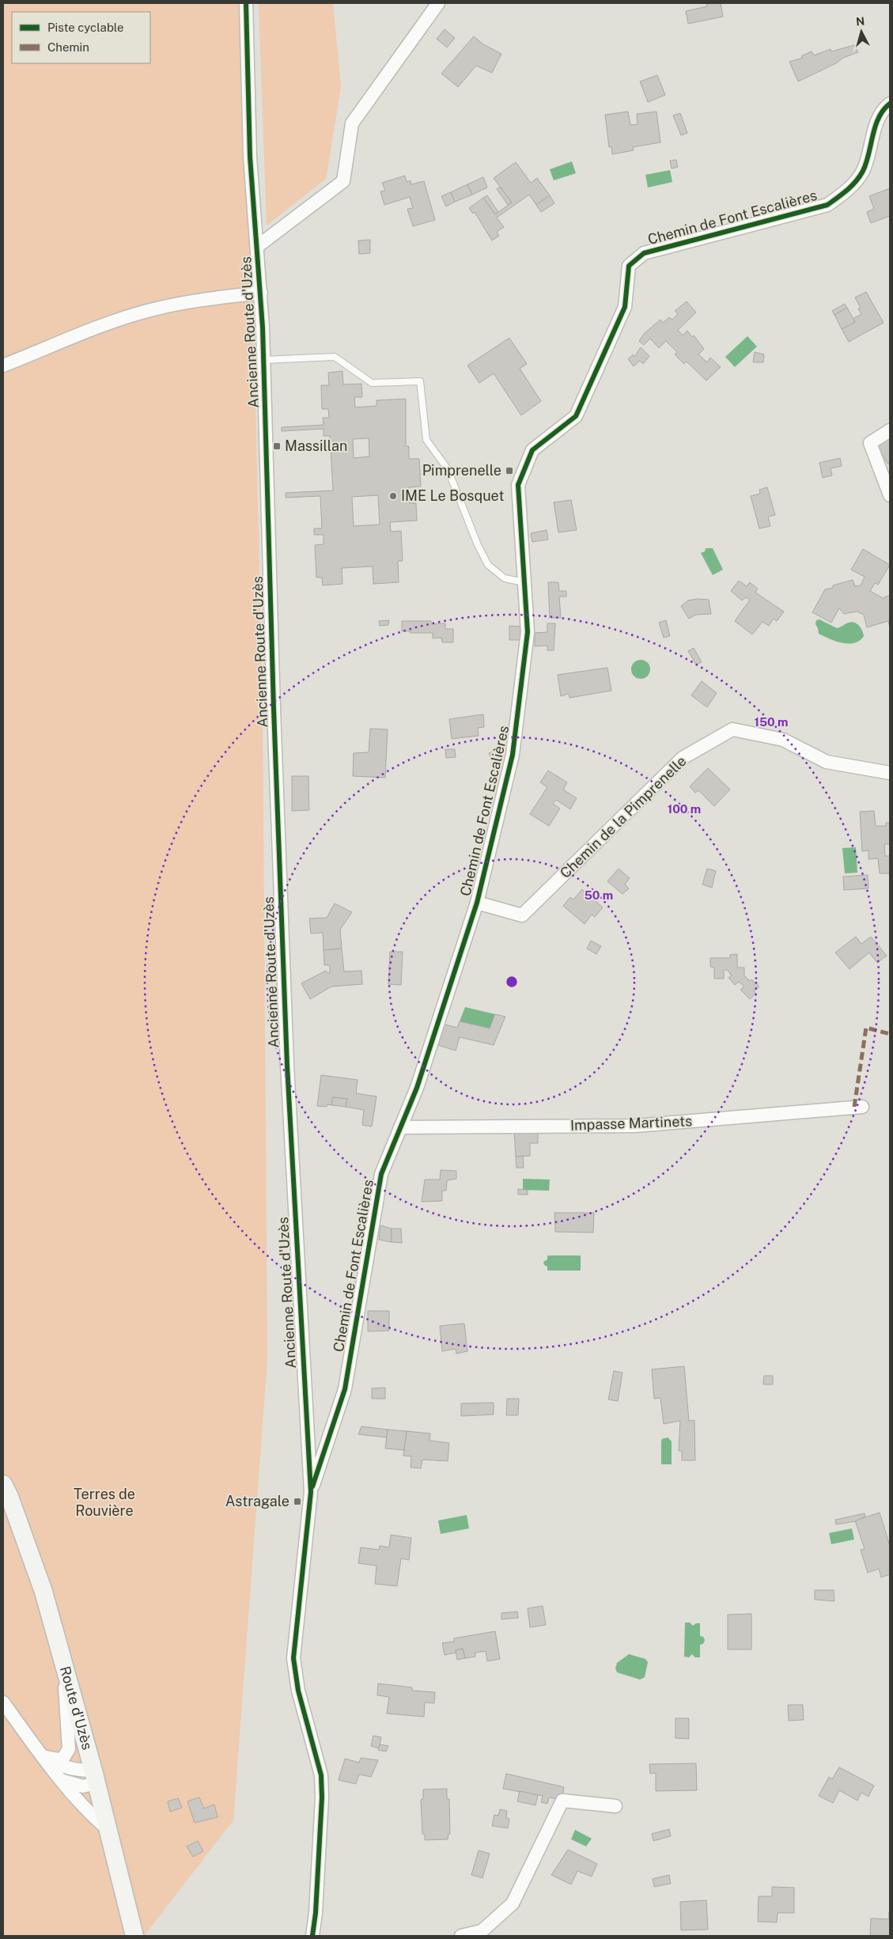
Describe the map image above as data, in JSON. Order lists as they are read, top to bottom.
{
  "streets": {
    "main road": ["Route d'Uzès"],
    "street": [
      "Chemin de Font Escalières",
      "Ancienne Route d'Uzès",
      "Chemin de la Pimprenelle",
      "Impasse Martinets"
    ]
  },
  "crossings": [
    ["Chemin de Font Escalières", "Ancienne Route d'Uzès"],
    ["Chemin de Font Escalières", "Chemin de la Pimprenelle"],
    ["Chemin de Font Escalières", "Impasse Martinets"]
  ],
  "parks": ["Terres de Rouvière"],
  "places": {
    "transit": ["Massillan", "Pimprenelle", "Astragale"],
    "other": ["IME Le Bosquet"]
  },
  "legend": ["Piste cyclable", "Chemin"],
  "north": "top",
  "rings": ["150 m", "100 m", "50 m"]
}
